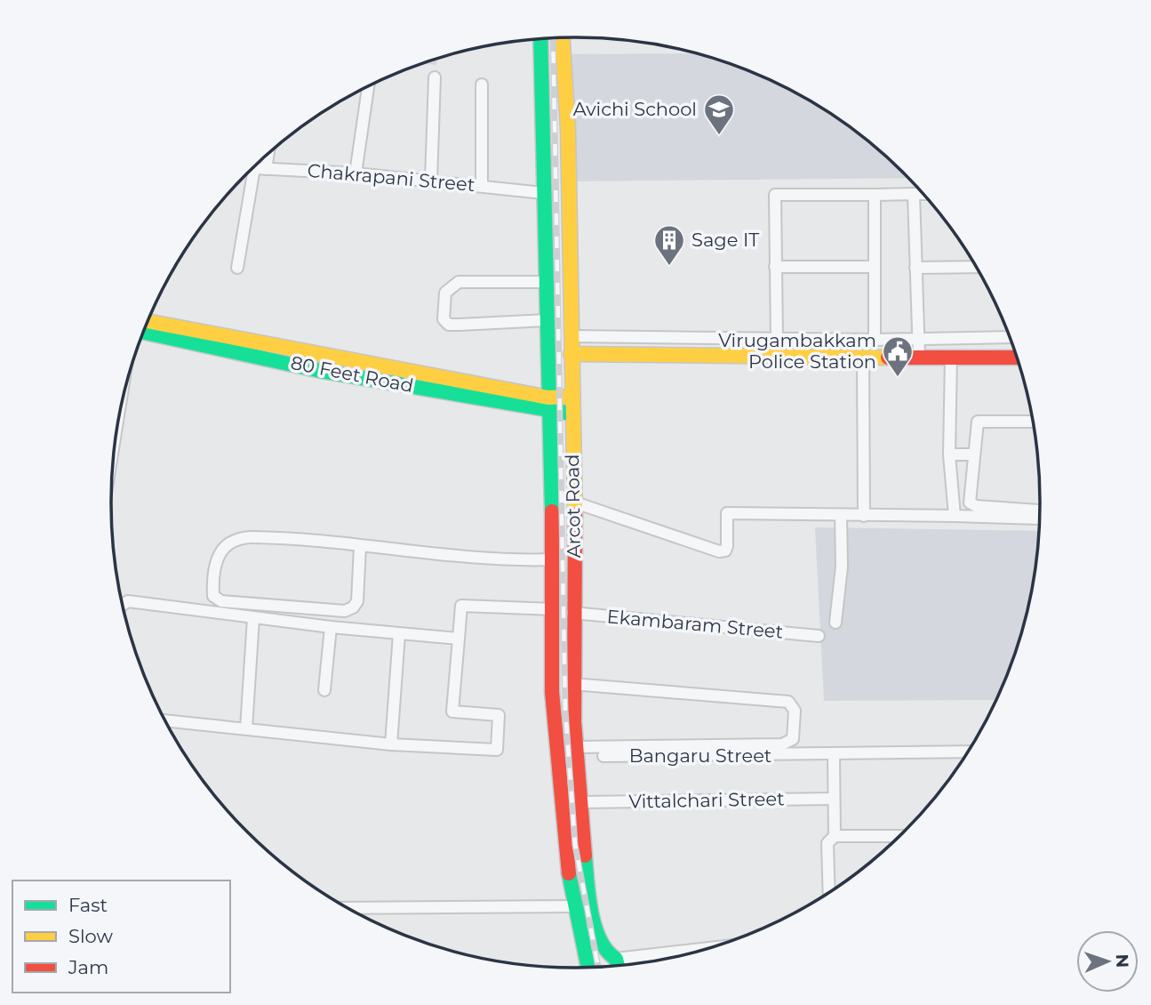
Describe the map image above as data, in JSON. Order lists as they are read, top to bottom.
{
  "streets": {
    "main road": ["80 Feet Road", "Arcot Road"],
    "street": [
      "Chakrapani Street",
      "Ekambaram Street",
      "Bangaru Street",
      "Vittalchari Street"
    ]
  },
  "crossings": [
    ["Chakrapani Street", "Arcot Road"],
    ["80 Feet Road", "Arcot Road"],
    ["Arcot Road", "Ekambaram Street"],
    ["Arcot Road", "Bangaru Street"],
    ["Arcot Road", "Vittalchari Street"]
  ],
  "places": {
    "school or university": ["Avichi School"],
    "building": ["Sage IT"],
    "public building": ["Virugambakkam Police Station"]
  },
  "legend": ["Fast", "Slow", "Jam"],
  "north": "right"
}
